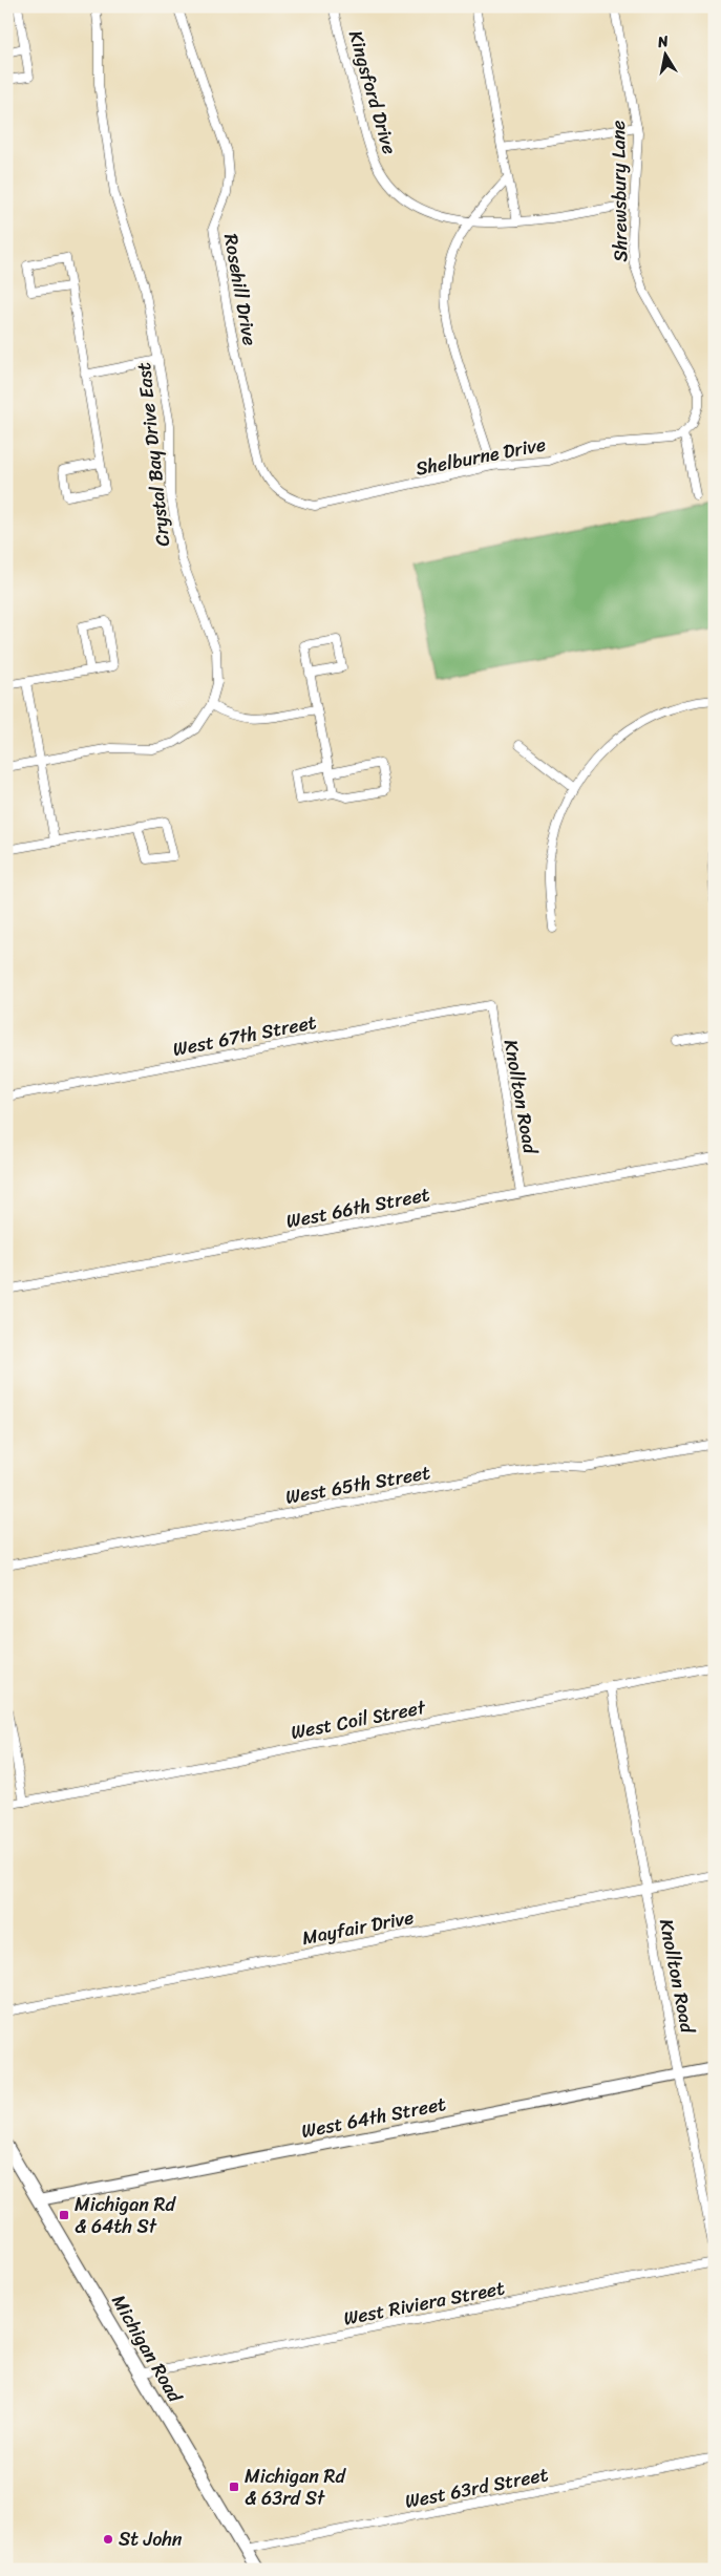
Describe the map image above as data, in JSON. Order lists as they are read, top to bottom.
{
  "streets": {
    "main road": ["Michigan Road"],
    "street": [
      "Kingsford Drive",
      "Shrewsbury Lane",
      "Rosehill Drive",
      "Crystal Bay Drive East",
      "Shelburne Drive",
      "West 67th Street",
      "Knollton Road",
      "West 66th Street",
      "West 65th Street",
      "West Coil Street",
      "Mayfair Drive",
      "West 64th Street",
      "West Riviera Street",
      "West 63rd Street"
    ]
  },
  "crossings": [
    ["Kingsford Drive", "Shrewsbury Lane"],
    ["Shrewsbury Lane", "Shelburne Drive"],
    ["Rosehill Drive", "Shelburne Drive"],
    ["West 67th Street", "Knollton Road"],
    ["Knollton Road", "West 66th Street"],
    ["Knollton Road", "West Coil Street"],
    ["Knollton Road", "Mayfair Drive"],
    ["Knollton Road", "West 64th Street"],
    ["West 64th Street", "Michigan Road"],
    ["West Riviera Street", "Michigan Road"],
    ["Michigan Road", "West 63rd Street"]
  ],
  "places": {
    "transit": ["Michigan Rd & 64th St", "Michigan Rd & 63rd St"],
    "other": ["St John"]
  },
  "north": "top"
}
